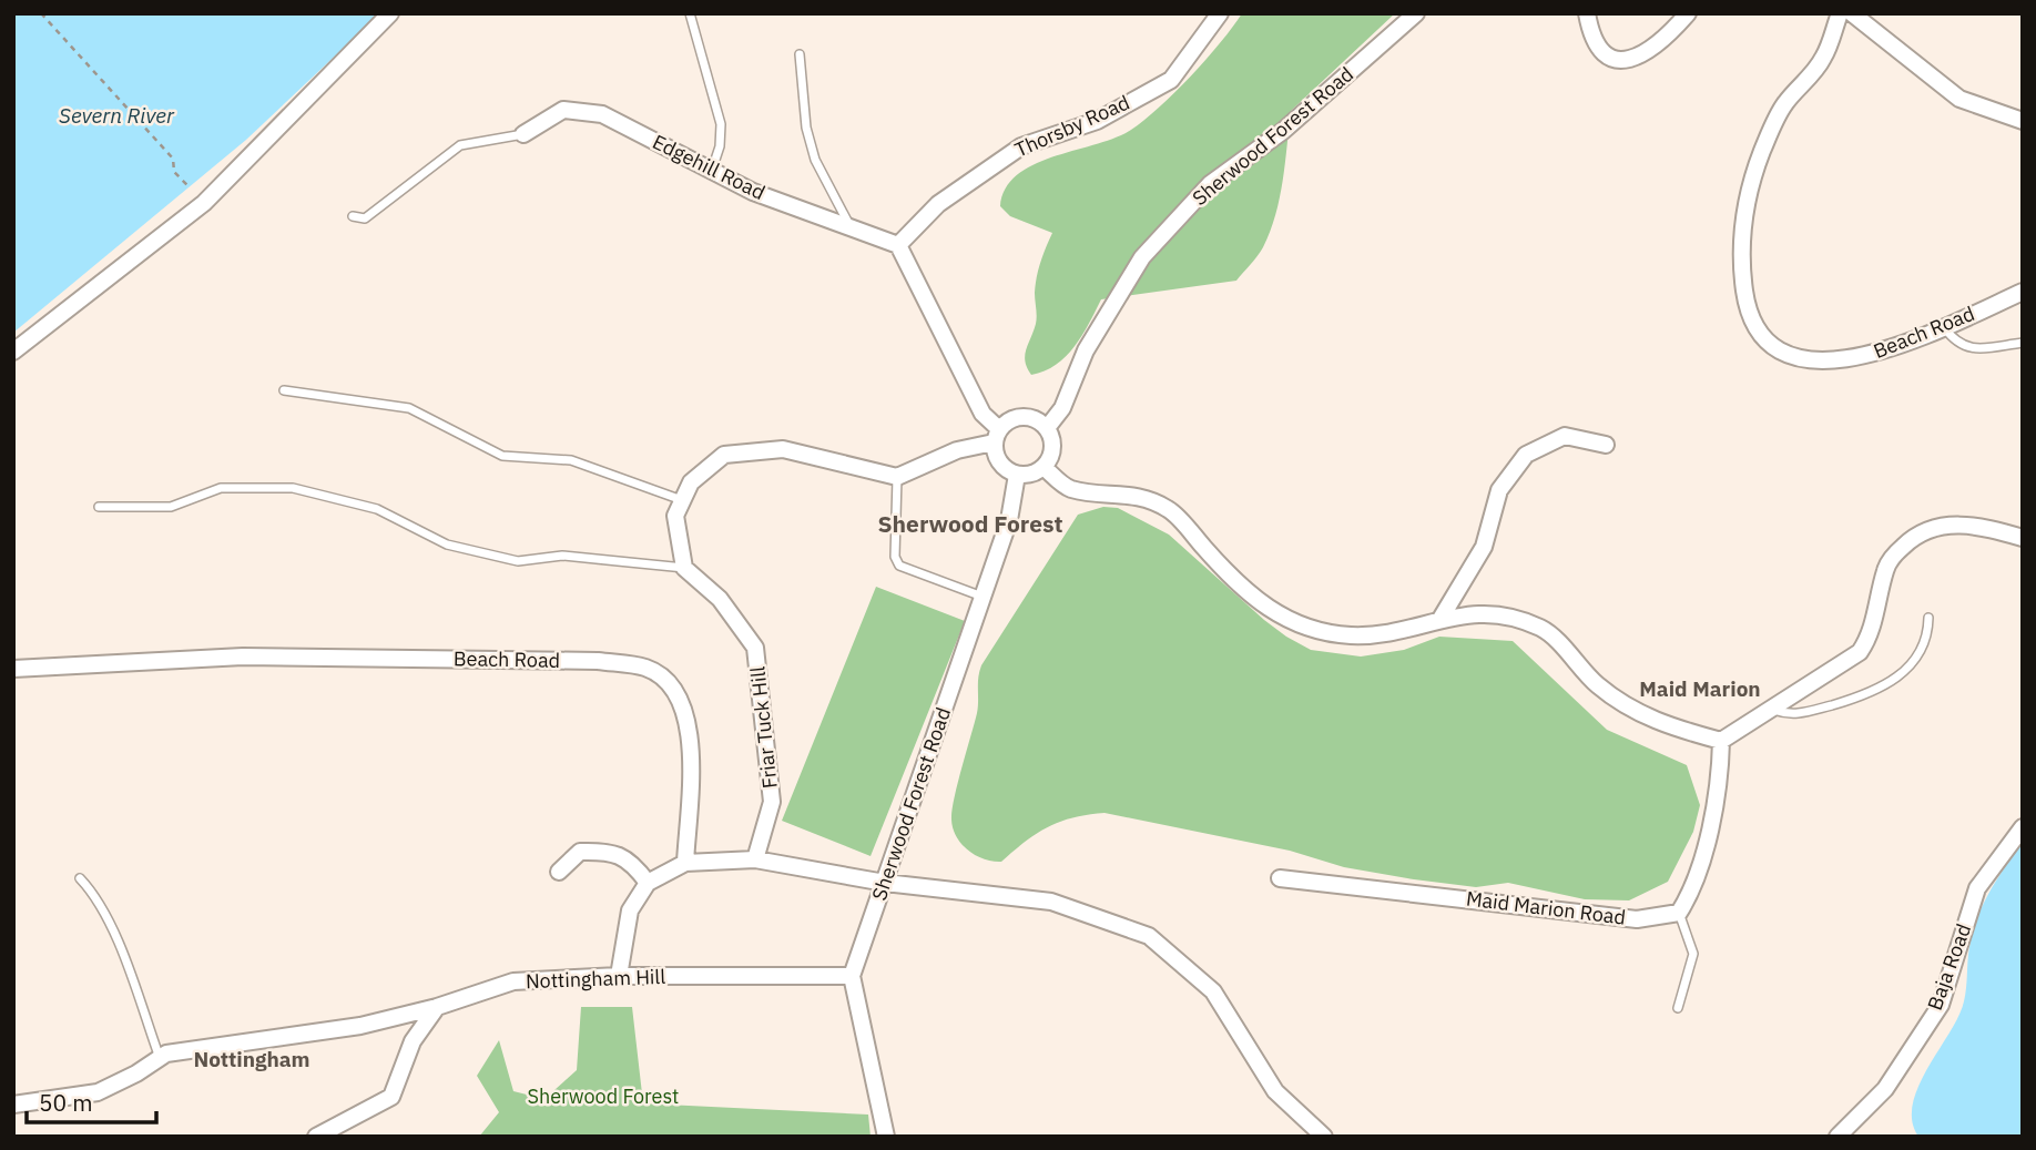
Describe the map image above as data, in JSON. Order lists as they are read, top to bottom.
{
  "streets": {
    "street": [
      "Thorsby Road",
      "Sherwood Forest Road",
      "Edgehill Road",
      "Beach Road",
      "Friar Tuck Hill",
      "Maid Marion Road",
      "Baja Road",
      "Nottingham Hill"
    ]
  },
  "crossings": [
    ["Thorsby Road", "Edgehill Road"],
    ["Sherwood Forest Road", "Nottingham Hill"]
  ],
  "districts": ["Sherwood Forest", "Maid Marion", "Nottingham"],
  "water": ["Severn River"],
  "parks": ["Sherwood Forest"],
  "scale_bar": "50 m"
}
